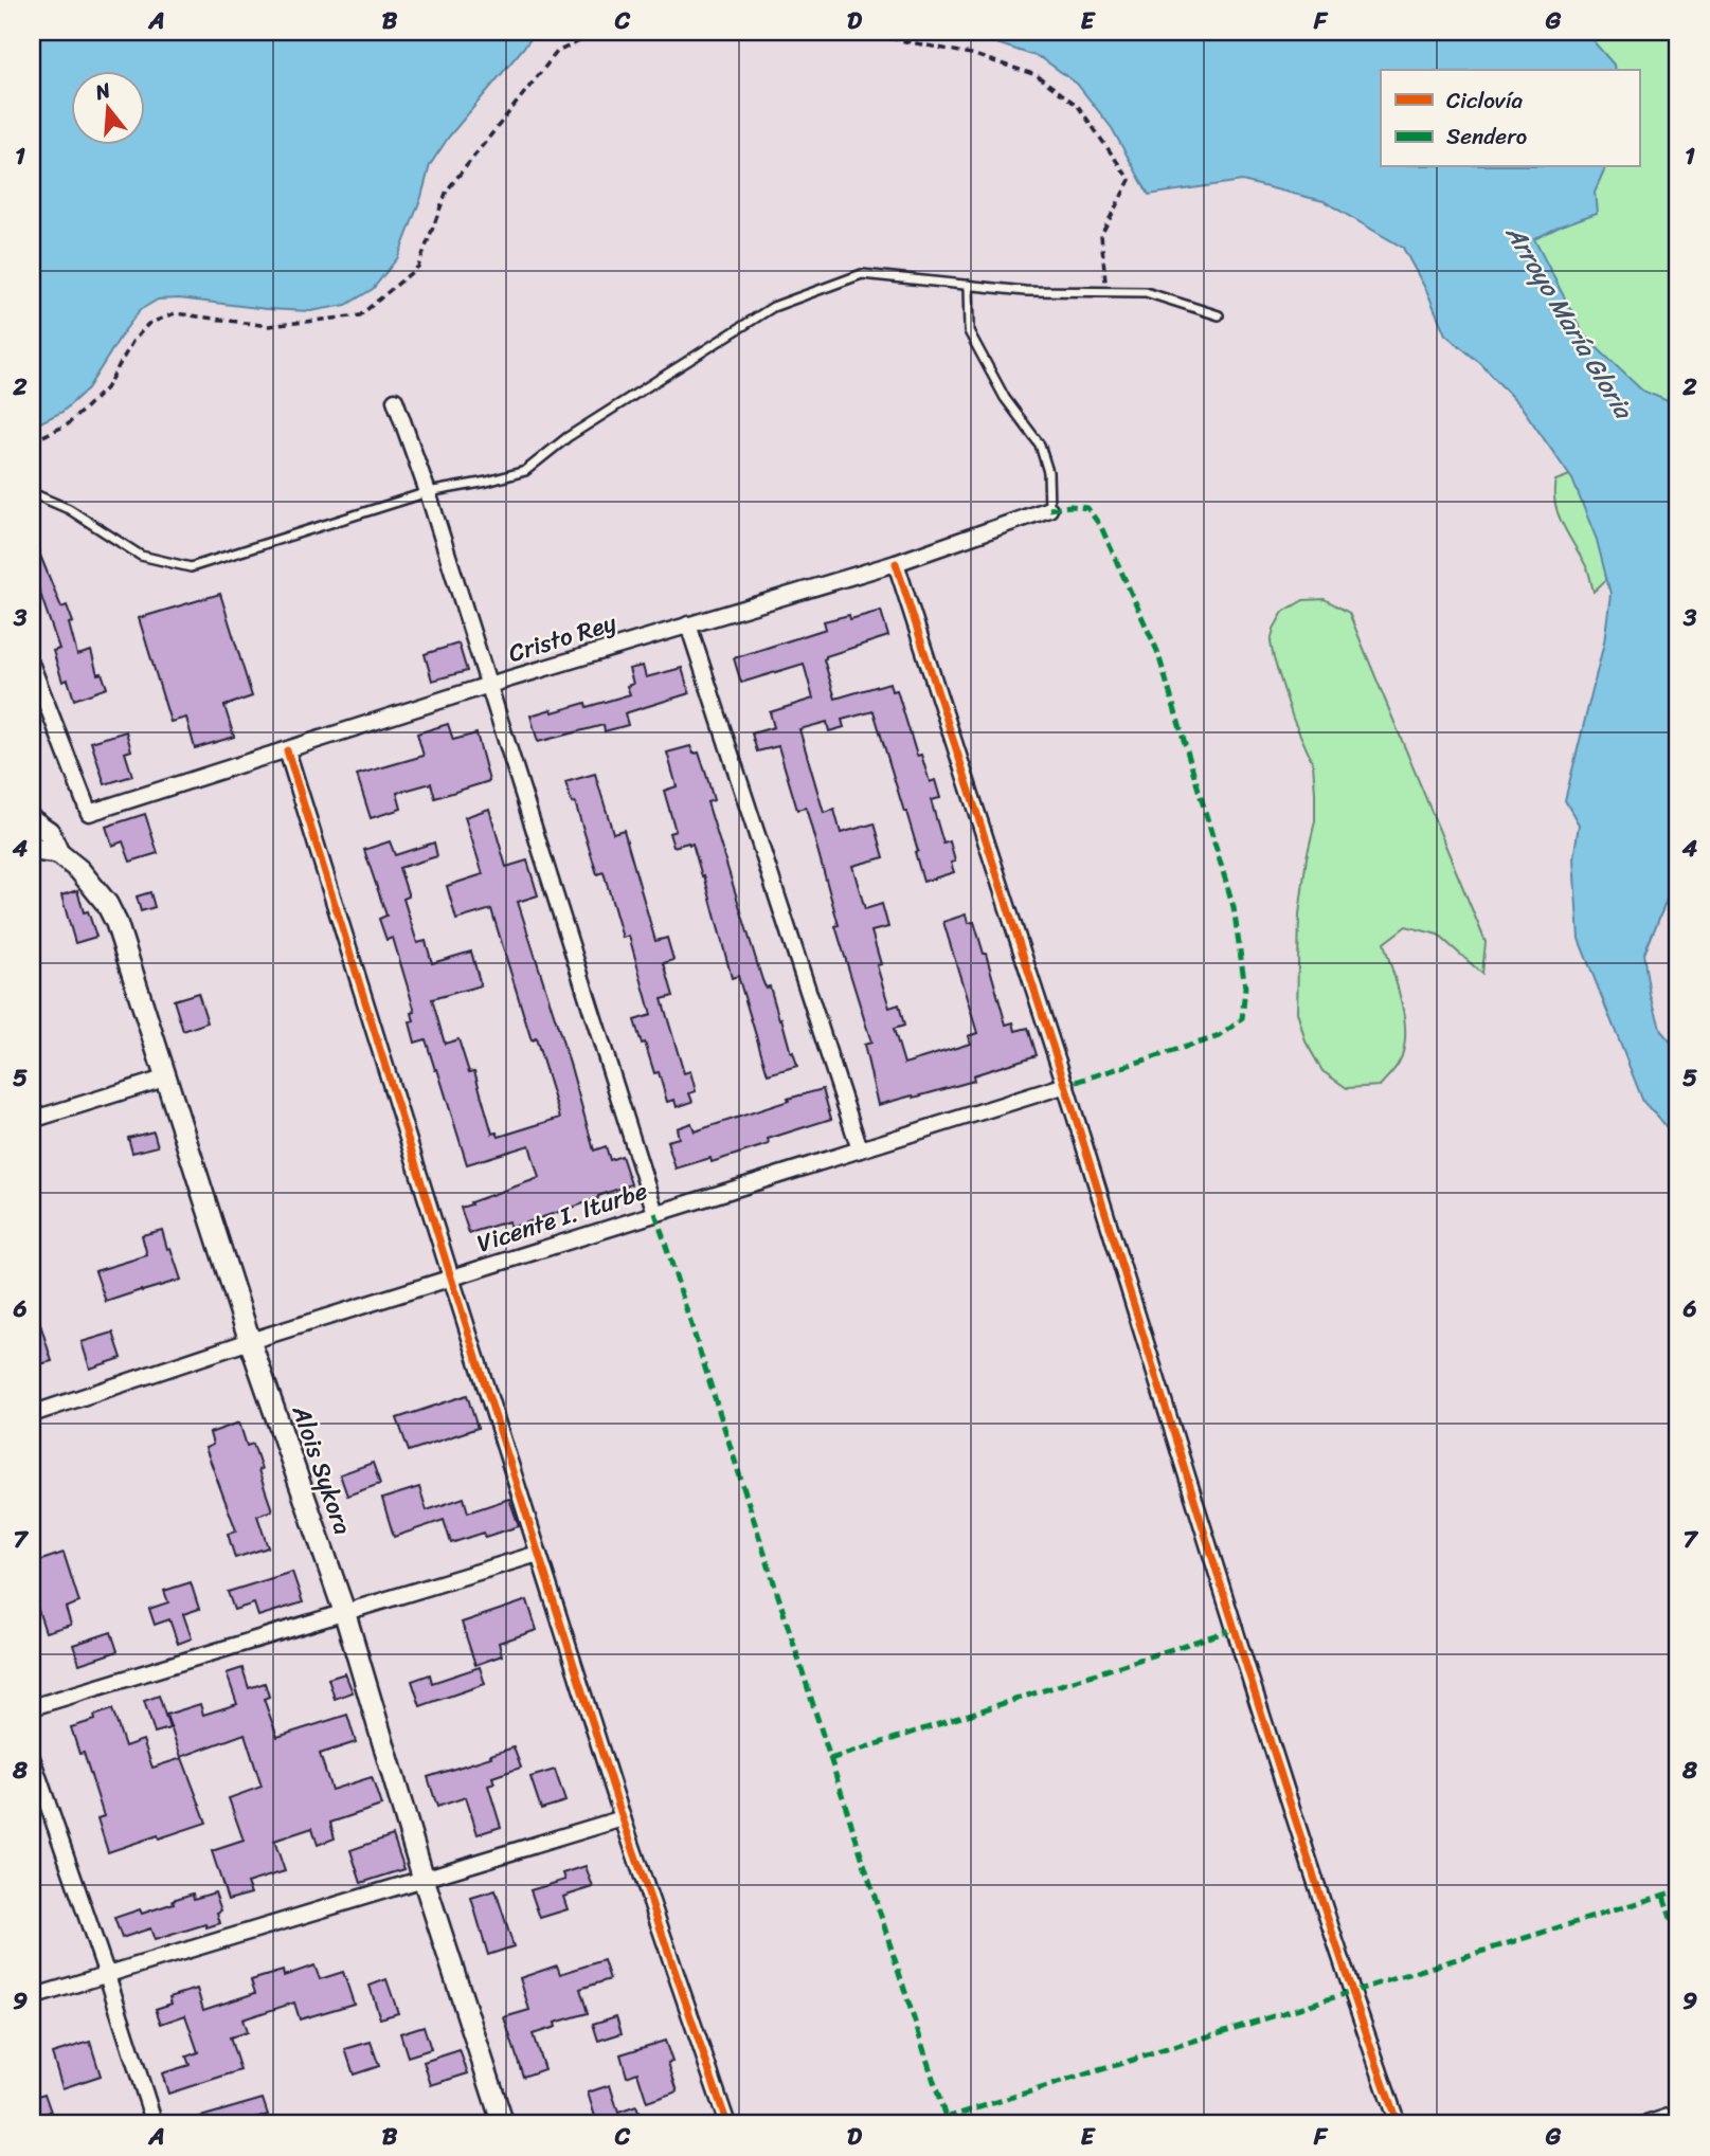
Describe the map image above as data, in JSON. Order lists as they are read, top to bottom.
{
  "streets": {
    "street": ["Cristo Rey", "Vicente I. Iturbe", "Alois Sykora"]
  },
  "crossings": [
    ["Vicente I. Iturbe", "Alois Sykora"]
  ],
  "water": ["Arroyo María Gloria"],
  "legend": ["Ciclovía", "Sendero"],
  "north": "top",
  "grid": {
    "columns": [
      "A",
      "B",
      "C",
      "D",
      "E",
      "F",
      "G"
    ],
    "rows": [
      "1",
      "2",
      "3",
      "4",
      "5",
      "6",
      "7",
      "8",
      "9"
    ]
  }
}
